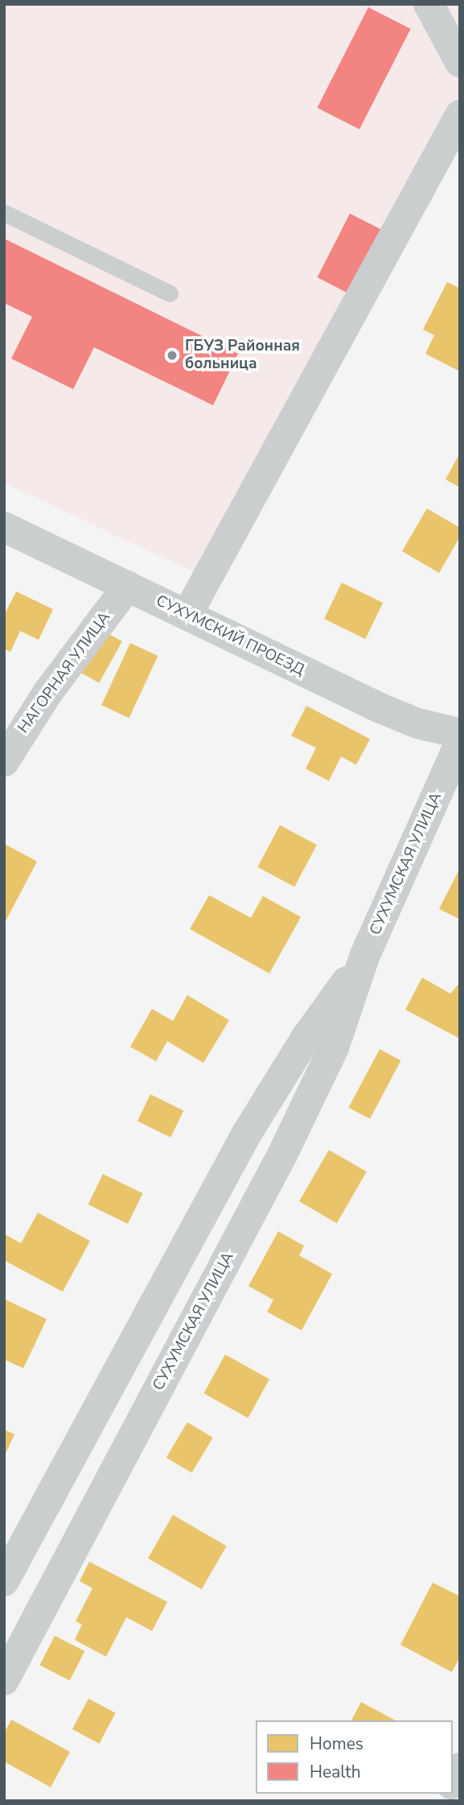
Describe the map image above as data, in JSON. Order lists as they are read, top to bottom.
{
  "streets": {
    "street": ["СУХУМСКИЙ ПРОЕЗД", "НАГОРНАЯ УЛИЦА", "СУХУМСКАЯ УЛИЦА"]
  },
  "crossings": [
    ["СУХУМСКИЙ ПРОЕЗД", "НАГОРНАЯ УЛИЦА"]
  ],
  "places": ["ГБУЗ Районная больница"],
  "legend": ["Homes", "Health"]
}
